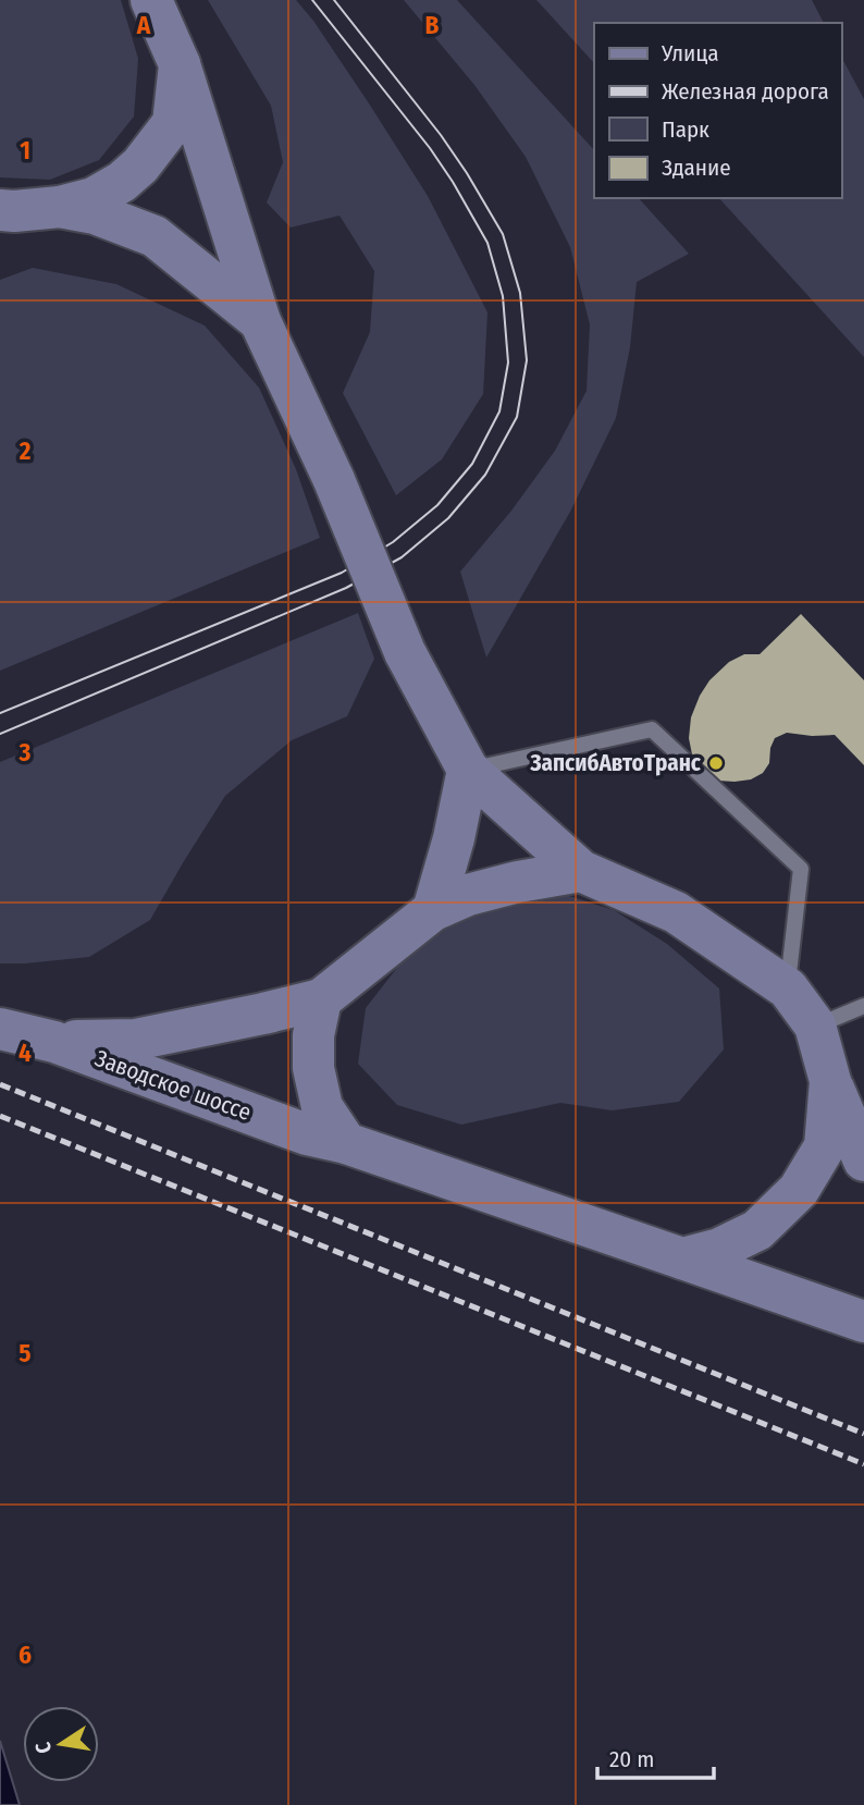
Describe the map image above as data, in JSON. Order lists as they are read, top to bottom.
{
  "streets": {
    "main road": ["Заводское шоссе"]
  },
  "places": ["ЗапсибАвтоТранс"],
  "legend": [
    "Улица",
    "Железная дорога",
    "Парк",
    "Здание"
  ],
  "scale_bar": "20 m",
  "north": "left",
  "grid": {
    "columns": ["A", "B"],
    "rows": [
      "1",
      "2",
      "3",
      "4",
      "5",
      "6"
    ]
  }
}
